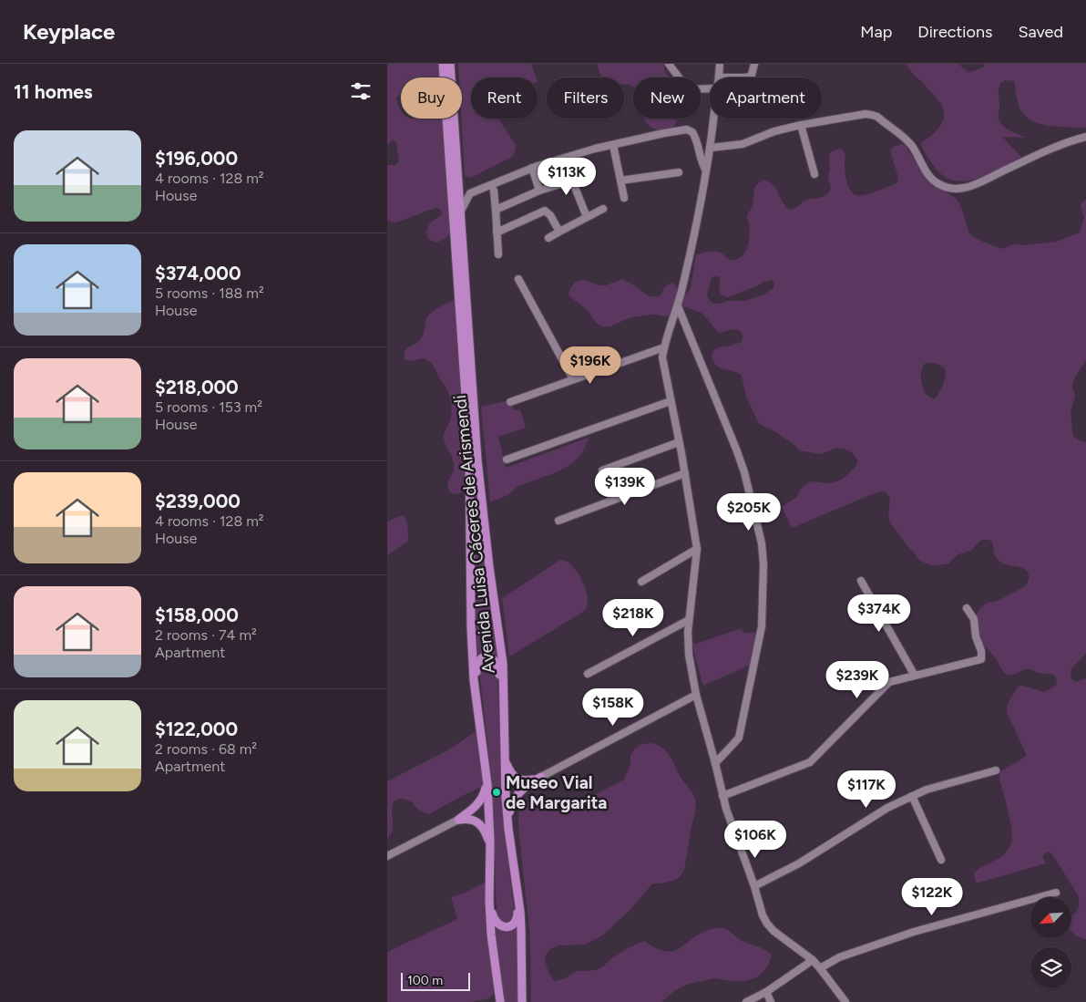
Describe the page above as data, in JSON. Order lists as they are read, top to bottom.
{
  "streets": {
    "main road": ["Avenida Luisa Cáceres de Arismendi"]
  },
  "places": ["Museo Vial de Margarita"],
  "scale_bar": "100 m",
  "north": "bottom left",
  "page": {
    "header": "Keyplace",
    "nav": ["Map", "Directions", "Saved"],
    "heading": "11 homes",
    "chip": [
      "Buy",
      "Rent",
      "Filters",
      "New",
      "Apartment"
    ],
    "list": [
      {
        "name": "$196,000",
        "note": "4 rooms · 128 m² · House"
      },
      {
        "name": "$374,000",
        "note": "5 rooms · 188 m² · House"
      },
      {
        "name": "$218,000",
        "note": "5 rooms · 153 m² · House"
      },
      {
        "name": "$239,000",
        "note": "4 rooms · 128 m² · House"
      },
      {
        "name": "$158,000",
        "note": "2 rooms · 74 m² · Apartment"
      },
      {
        "name": "$122,000",
        "note": "2 rooms · 68 m² · Apartment"
      }
    ],
    "price": [
      "$113K",
      "$196K",
      "$139K",
      "$205K",
      "$374K",
      "$218K",
      "$239K",
      "$158K",
      "$117K",
      "$106K",
      "$122K"
    ],
    "scale": "100 m"
  }
}
